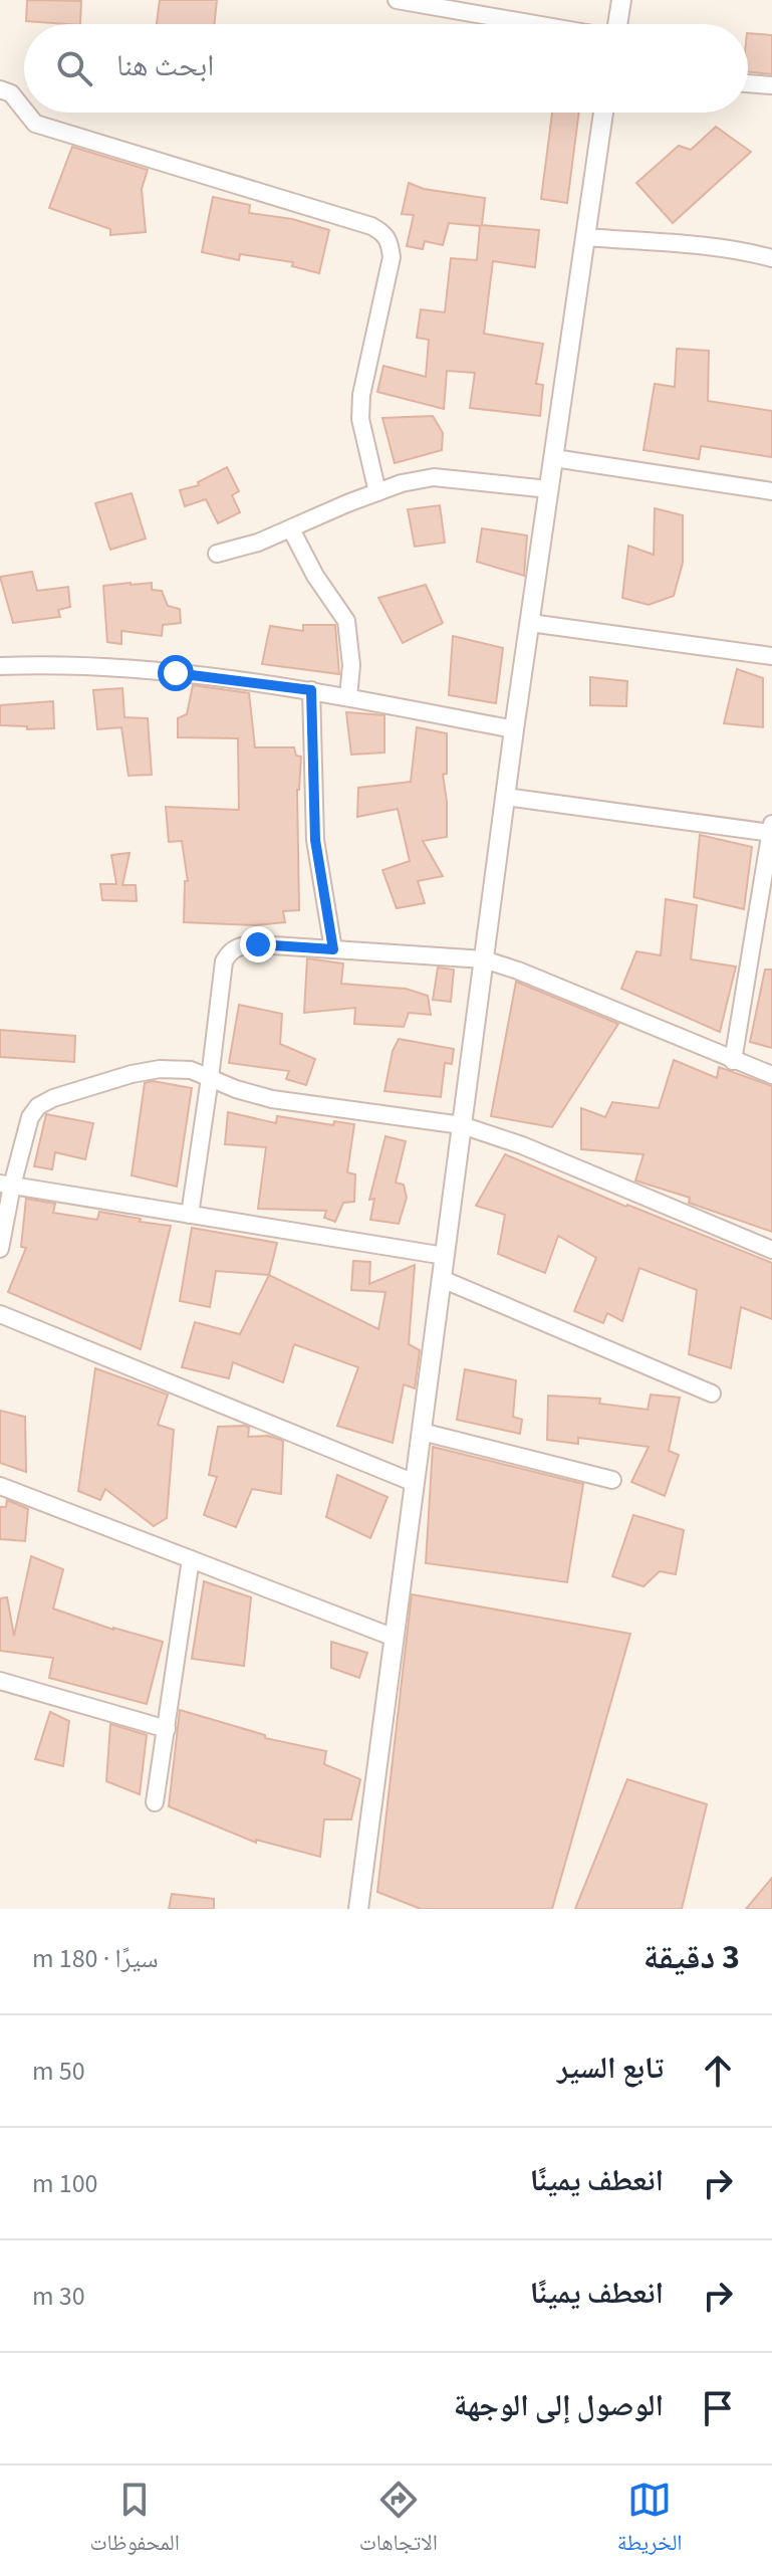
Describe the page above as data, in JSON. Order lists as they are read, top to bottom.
{
  "page": {
    "search": "ابحث هنا",
    "heading": ["3 دقيقة", "سيرًا · 180 m"],
    "list": [
      ["تابع السير", "50 m"],
      ["انعطف يمينًا", "100 m"],
      ["انعطف يمينًا", "30 m"],
      "الوصول إلى الوجهة"
    ],
    "nav": ["الخريطة", "الاتجاهات", "المحفوظات"]
  }
}
